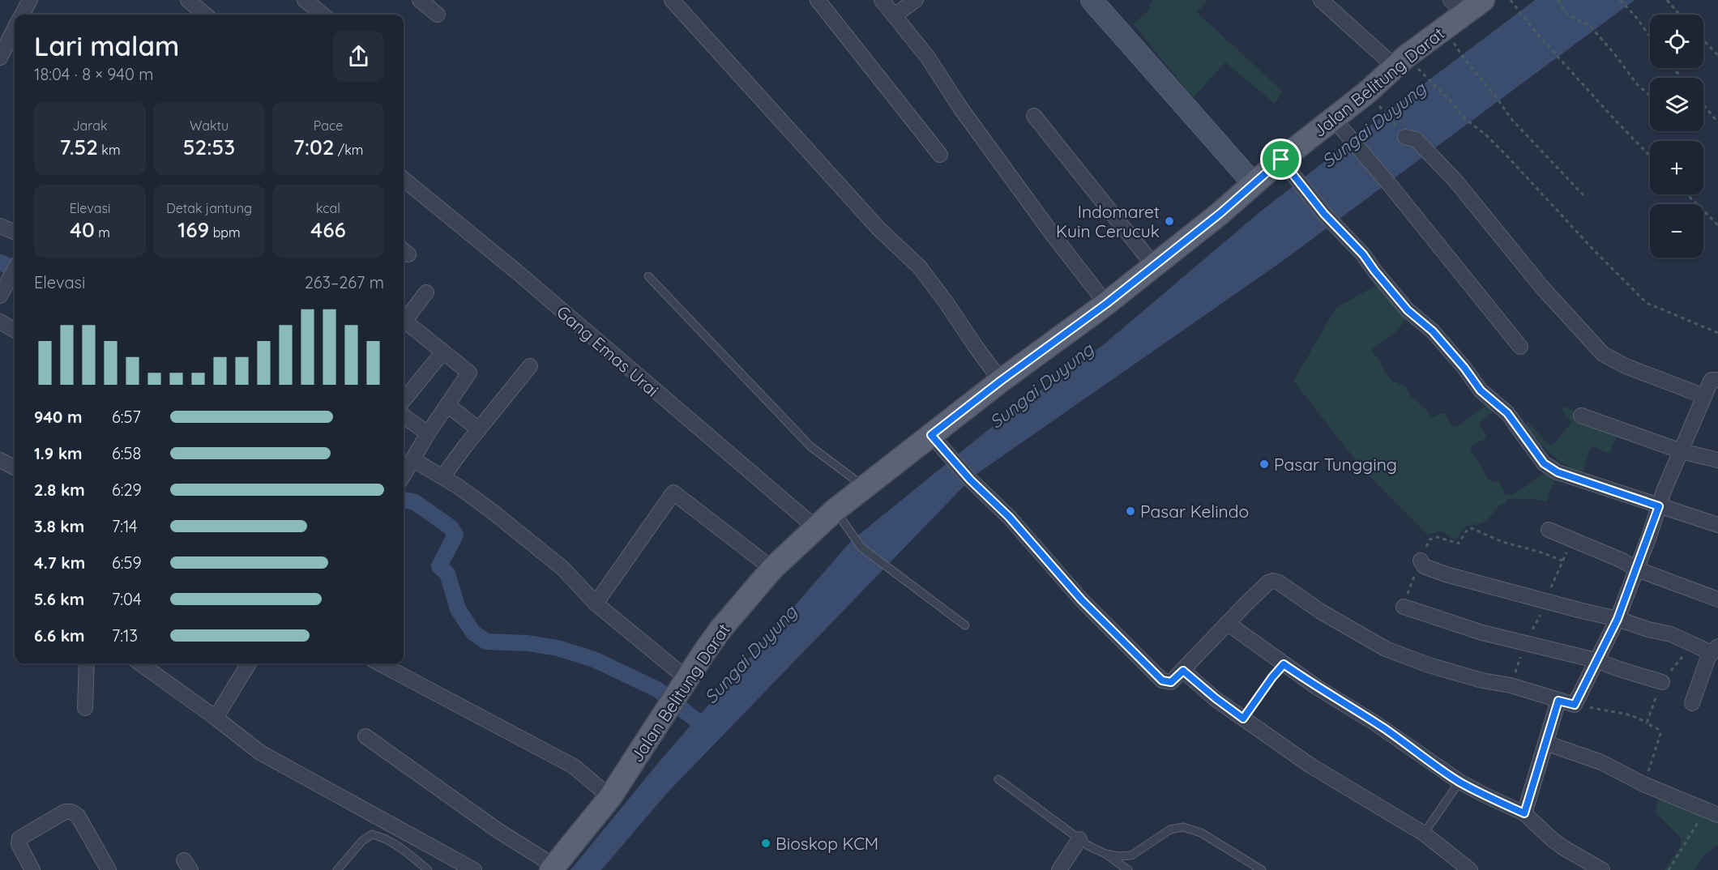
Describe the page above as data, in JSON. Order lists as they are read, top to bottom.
{
  "streets": {
    "main road": ["Jalan Belitung Darat"],
    "street": ["Gang Emas Urai"]
  },
  "crossings": [
    ["Jalan Belitung Darat", "Gang Emas Urai"]
  ],
  "water": ["Sungai Duyung"],
  "places": [
    "Indomaret Kuin Cerucuk",
    "Pasar Tungging",
    "Pasar Kelindo",
    "Bioskop KCM"
  ],
  "page": {
    "map_buttons": ["+", "−"],
    "heading": ["Lari malam", "18:04 · 8 × 940 m"],
    "stats": [
      ["Jarak", "7.52 km"],
      ["Waktu", "52:53"],
      ["Pace", "7:02 /km"],
      ["Elevasi", "40 m"],
      ["Detak jantung", "169 bpm"],
      ["kcal", "466"]
    ],
    "chart": ["Elevasi", "263–267 m"],
    "list": [
      {
        "name": "940 m",
        "note": "6:57"
      },
      {
        "name": "1.9 km",
        "note": "6:58"
      },
      {
        "name": "2.8 km",
        "note": "6:29"
      },
      {
        "name": "3.8 km",
        "note": "7:14"
      },
      {
        "name": "4.7 km",
        "note": "6:59"
      },
      {
        "name": "5.6 km",
        "note": "7:04"
      },
      {
        "name": "6.6 km",
        "note": "7:13"
      }
    ]
  }
}
